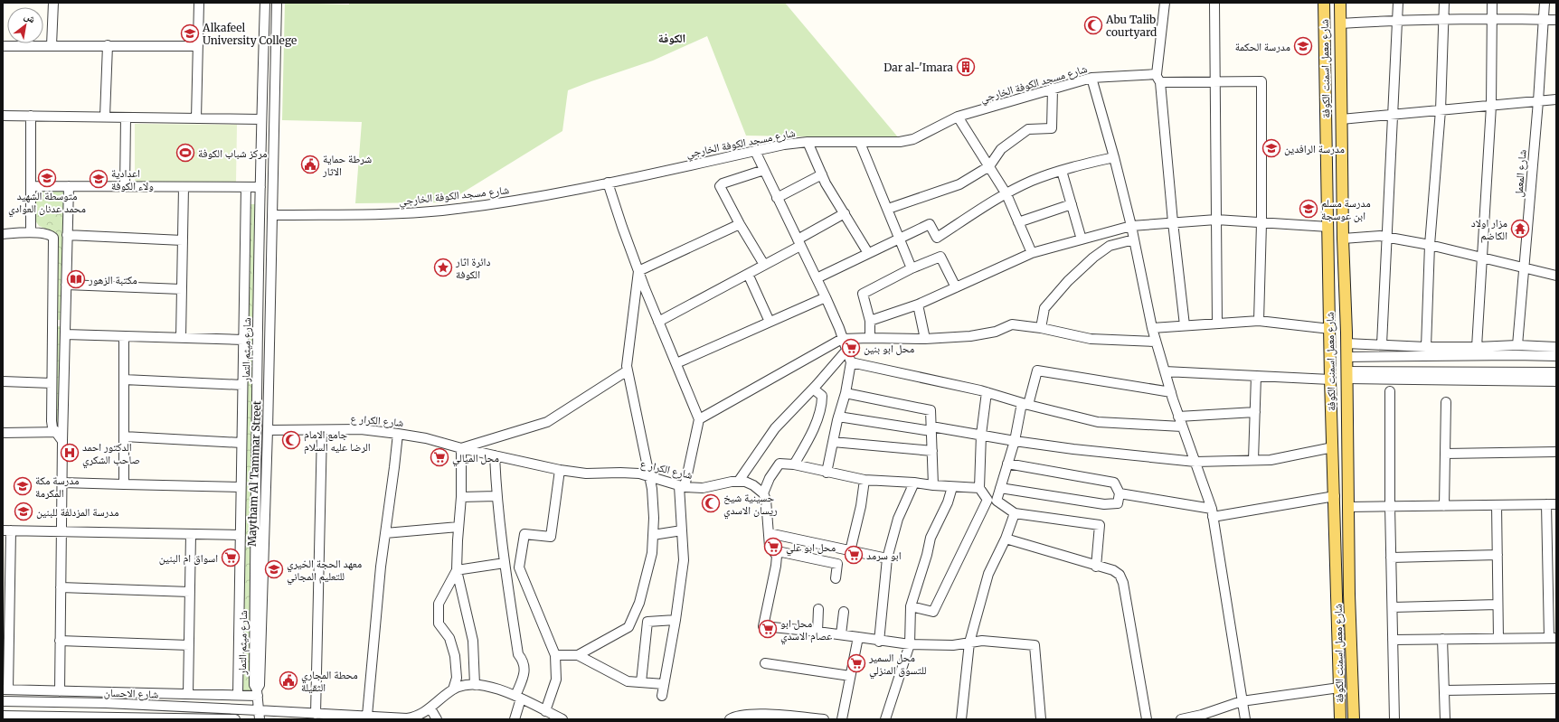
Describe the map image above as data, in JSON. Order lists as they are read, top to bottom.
{
  "streets": {
    "main road": ["شارع معمل اسمنت الكوفة"],
    "street": [
      "شارع مسجد الكوفة الخارجي",
      "شارع المعمل",
      "شارع ميثم التمار",
      "شارع الكرار ع",
      "Maytham Al Tammar Street",
      "شارع الاحسان"
    ]
  },
  "crossings": [
    ["شارع مسجد الكوفة الخارجي", "Maytham Al Tammar Street"],
    ["شارع ميثم التمار", "شارع الكرار ع"],
    ["شارع ميثم التمار", "Maytham Al Tammar Street"],
    ["شارع الكرار ع", "Maytham Al Tammar Street"]
  ],
  "districts": ["الكوفة"],
  "places": {
    "mosque": ["Abu Talib courtyard", "جامع الامام الرضا عليه السلام", "حسينية شيخ ريسان الاسدي"],
    "school or university": [
      "Alkafeel University College",
      "مدرسة الحكمة",
      "مدرسة الرافدين",
      "متوسطة الشهيد محمد عدنان العوادي",
      "اعدادية ولاء الكوفة",
      "مدرسة مسلم ابن عوسجة",
      "مدرسة مكة المكرمة",
      "مدرسة المزدلفة للبنين",
      "معهد الحجة الخيري للتعليم المجاني"
    ],
    "building": ["Dar al-'Imara"],
    "sports": ["مركز شباب الكوفة"],
    "public building": ["شرطة حماية الاثار", "محطة المجاري الثقيلة"],
    "temple": ["مزار اولاد الكاضم"],
    "place": ["دائرة اثار الكوفة"],
    "library": ["مكتبة الزهور"],
    "supermarket": [
      "محل ابو بنين",
      "محل الميالي",
      "محل ابو علي",
      "ابو سرمد",
      "اسواق ام البنين",
      "محل ابو عصام الاسدي",
      "محل السمير للتسوق المنزلي"
    ],
    "hospital": ["الدكتور احمد صاحب الشكري"]
  },
  "north": "top right"
}
